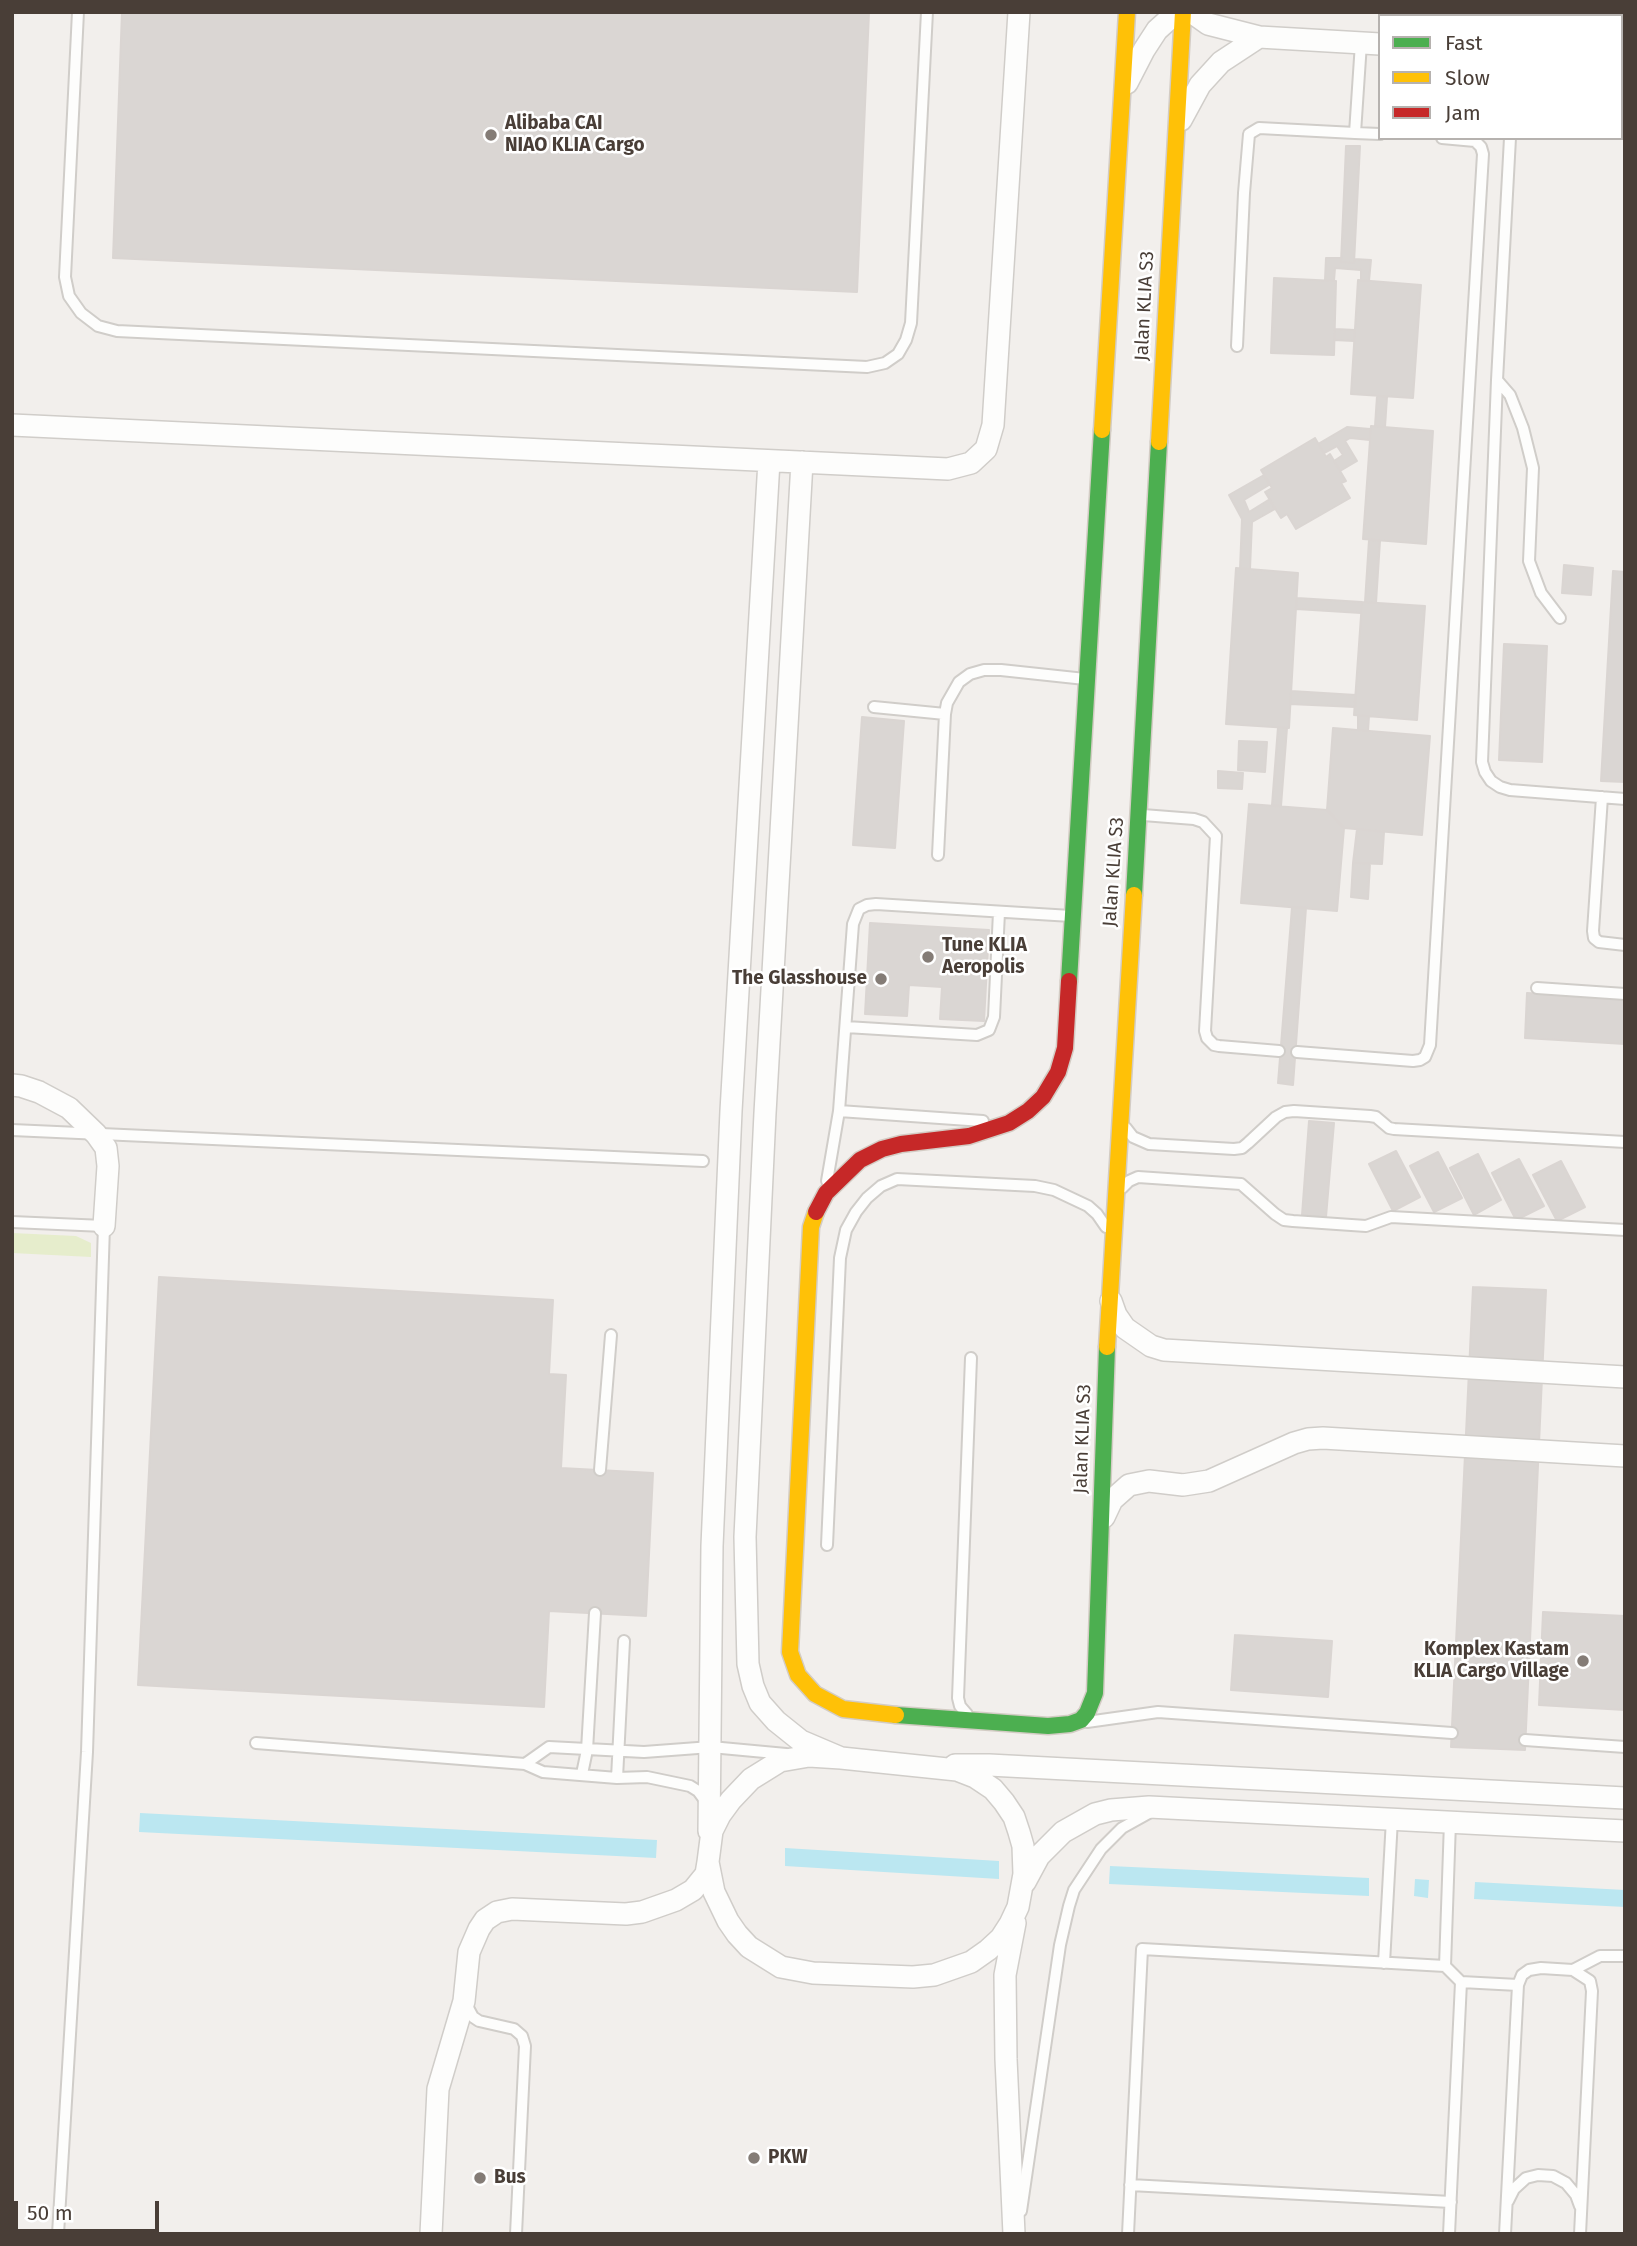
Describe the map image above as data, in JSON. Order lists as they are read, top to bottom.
{
  "streets": {
    "street": ["Jalan KLIA S3"]
  },
  "places": [
    "Alibaba CAI NIAO KLIA Cargo",
    "Tune KLIA Aeropolis",
    "The Glasshouse",
    "Komplex Kastam KLIA Cargo Village",
    "PKW",
    "Bus"
  ],
  "legend": ["Fast", "Slow", "Jam"],
  "scale_bar": "50 m"
}
